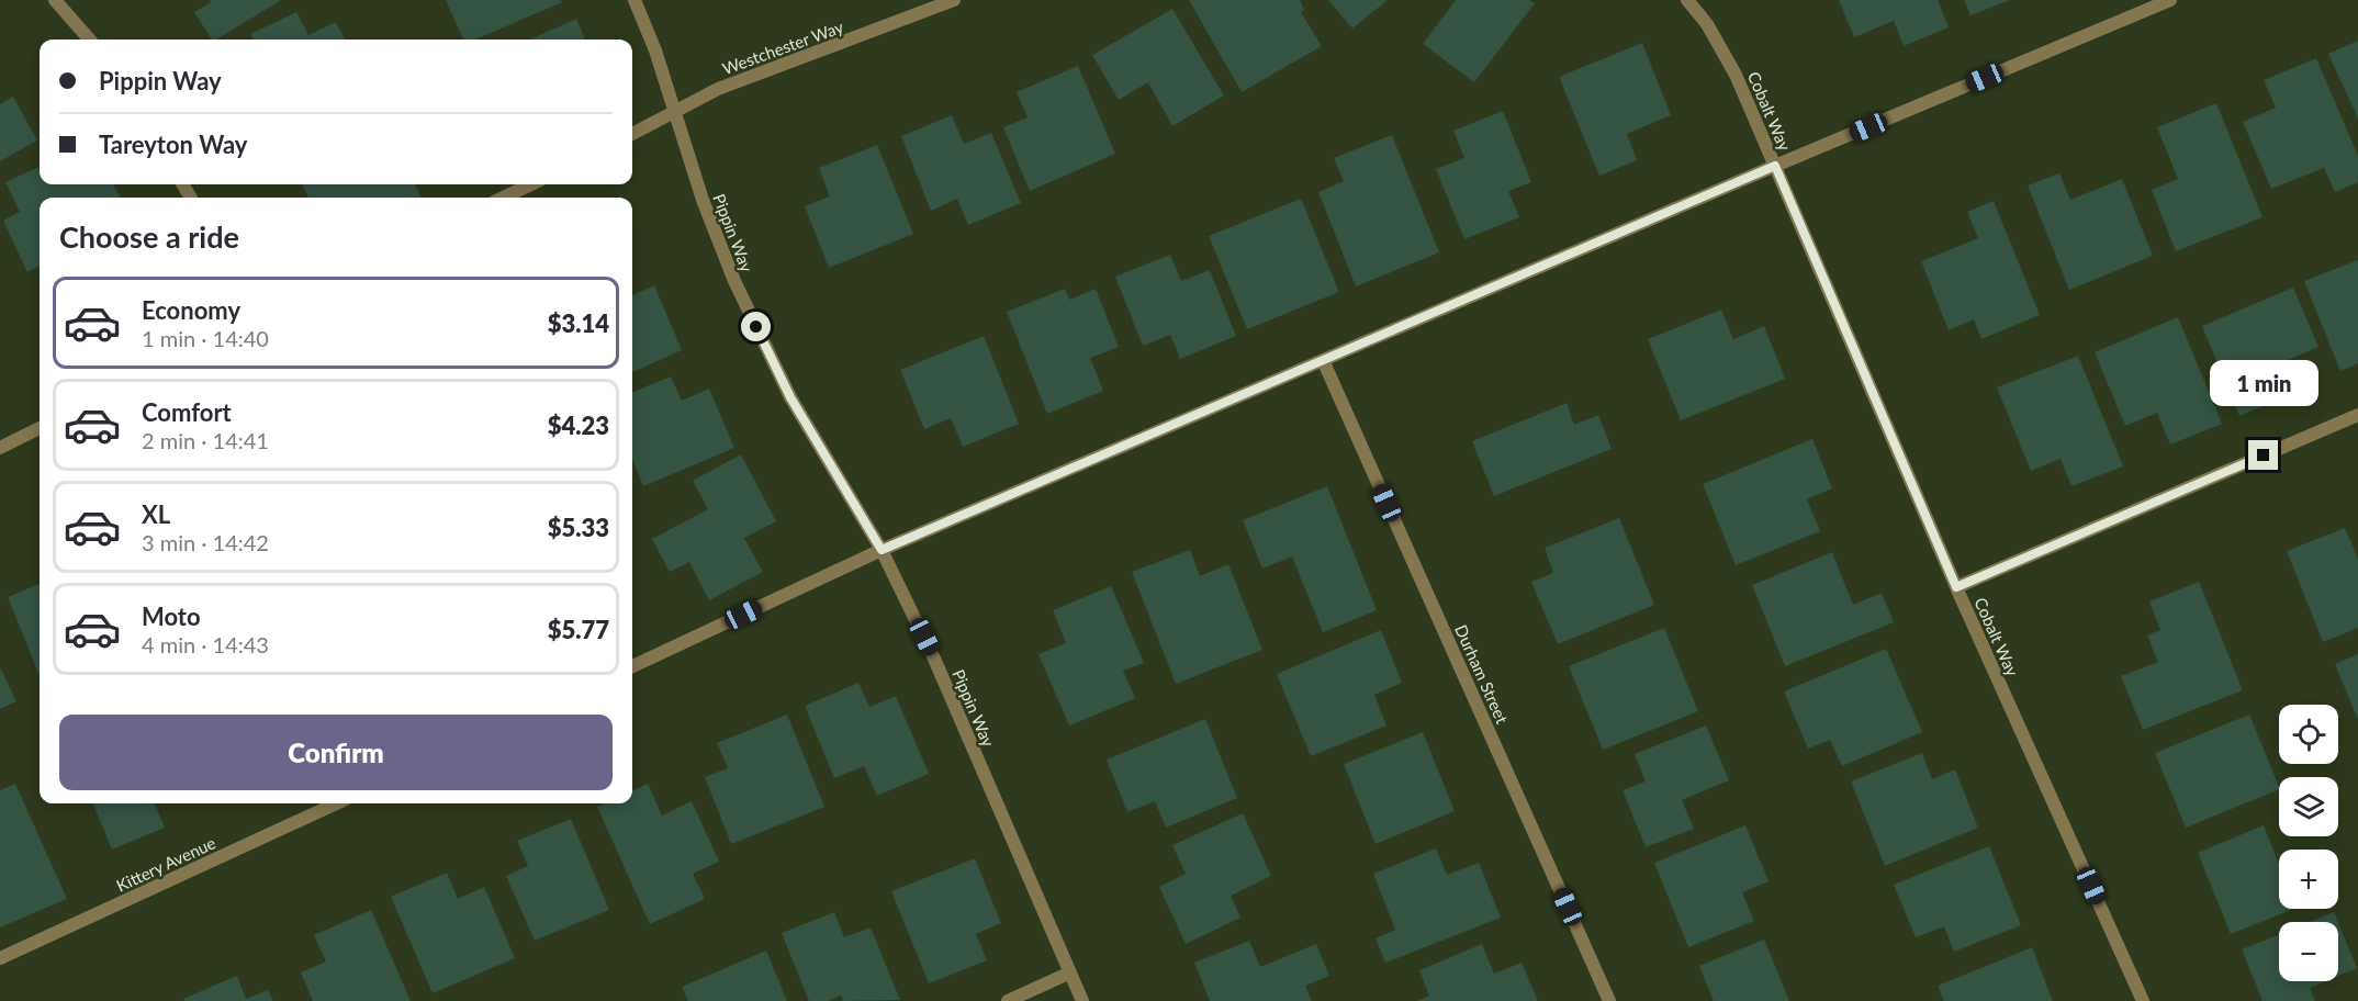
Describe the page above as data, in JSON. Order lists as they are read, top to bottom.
{
  "streets": {
    "street": [
      "Westchester Way",
      "Cobalt Way",
      "Pippin Way",
      "Durham Street",
      "Kittery Avenue"
    ]
  },
  "crossings": [
    ["Westchester Way", "Pippin Way"]
  ],
  "page": {
    "banner": ["Pippin Way", "Tareyton Way"],
    "heading": "Choose a ride",
    "list": [
      {
        "name": "Economy",
        "note": "1 min · 14:40",
        "value": "$3.14"
      },
      {
        "name": "Comfort",
        "note": "2 min · 14:41",
        "value": "$4.23"
      },
      {
        "name": "XL",
        "note": "3 min · 14:42",
        "value": "$5.33"
      },
      {
        "name": "Moto",
        "note": "4 min · 14:43",
        "value": "$5.77"
      }
    ],
    "bubble": "1 min",
    "buttons": "Confirm",
    "map_buttons": ["+", "−"]
  }
}
